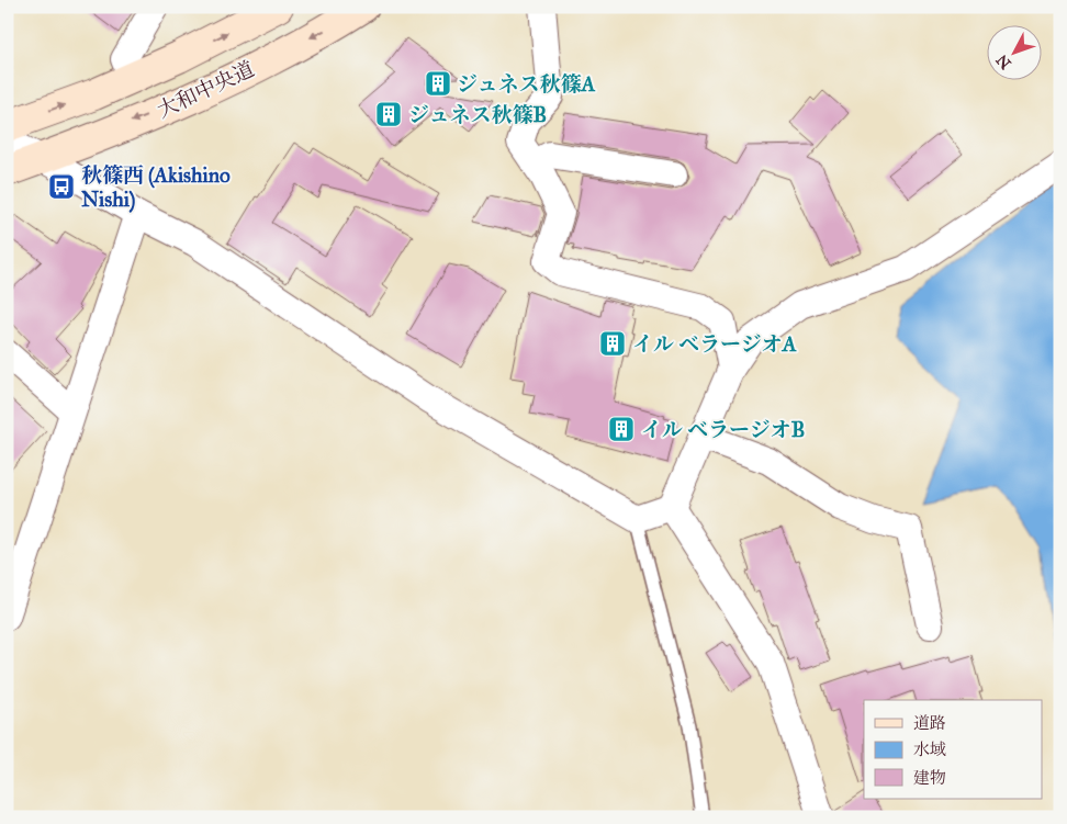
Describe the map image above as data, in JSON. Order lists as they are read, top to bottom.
{
  "streets": {
    "street": ["大和中央道"]
  },
  "places": {
    "building": [
      "ジュネス秋篠A",
      "ジュネス秋篠B",
      "イル ベラージオA",
      "イル ベラージオB"
    ],
    "bus stop": ["秋篠西 (Akishino Nishi)"]
  },
  "legend": ["道路", "水域", "建物"],
  "north": "bottom left"
}
